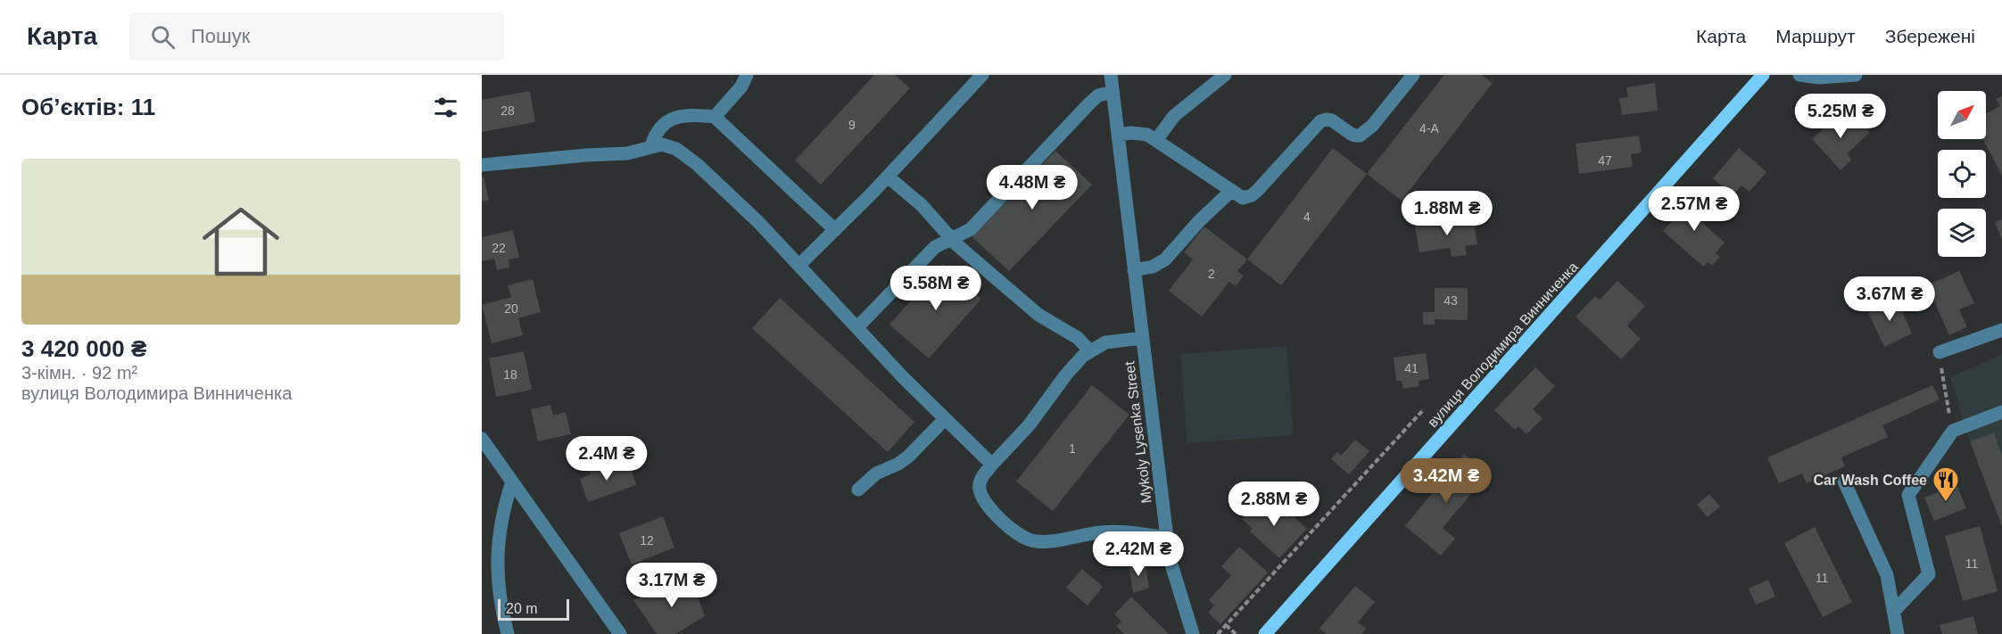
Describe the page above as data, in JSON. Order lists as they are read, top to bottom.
{
  "streets": {
    "main road": ["вулиця Володимира Винниченка"],
    "street": ["Mykoly Lysenka Street"]
  },
  "places": {
    "restaurant": ["Car Wash Coffee"]
  },
  "house_numbers": [
    "28",
    "9",
    "4-А",
    "47",
    "4",
    "22",
    "2",
    "43",
    "20",
    "41",
    "18",
    "1",
    "12",
    "11",
    "11"
  ],
  "scale_bar": "20 m",
  "north": "top right",
  "page": {
    "header": "Карта",
    "search": "Пошук",
    "nav": ["Карта", "Маршрут", "Збережені"],
    "heading": "Об’єктів: 11",
    "price": [
      "5.25M ₴",
      "4.48M ₴",
      "2.57M ₴",
      "1.88M ₴",
      "5.58M ₴",
      "3.67M ₴",
      "2.4M ₴",
      "3.42M ₴",
      "2.88M ₴",
      "2.42M ₴",
      "3.17M ₴"
    ],
    "list": [
      {
        "name": "3 420 000 ₴",
        "note": "3-кімн. · 92 m² · вулиця Володимира Винниченка"
      }
    ],
    "scale": "20 m"
  }
}
